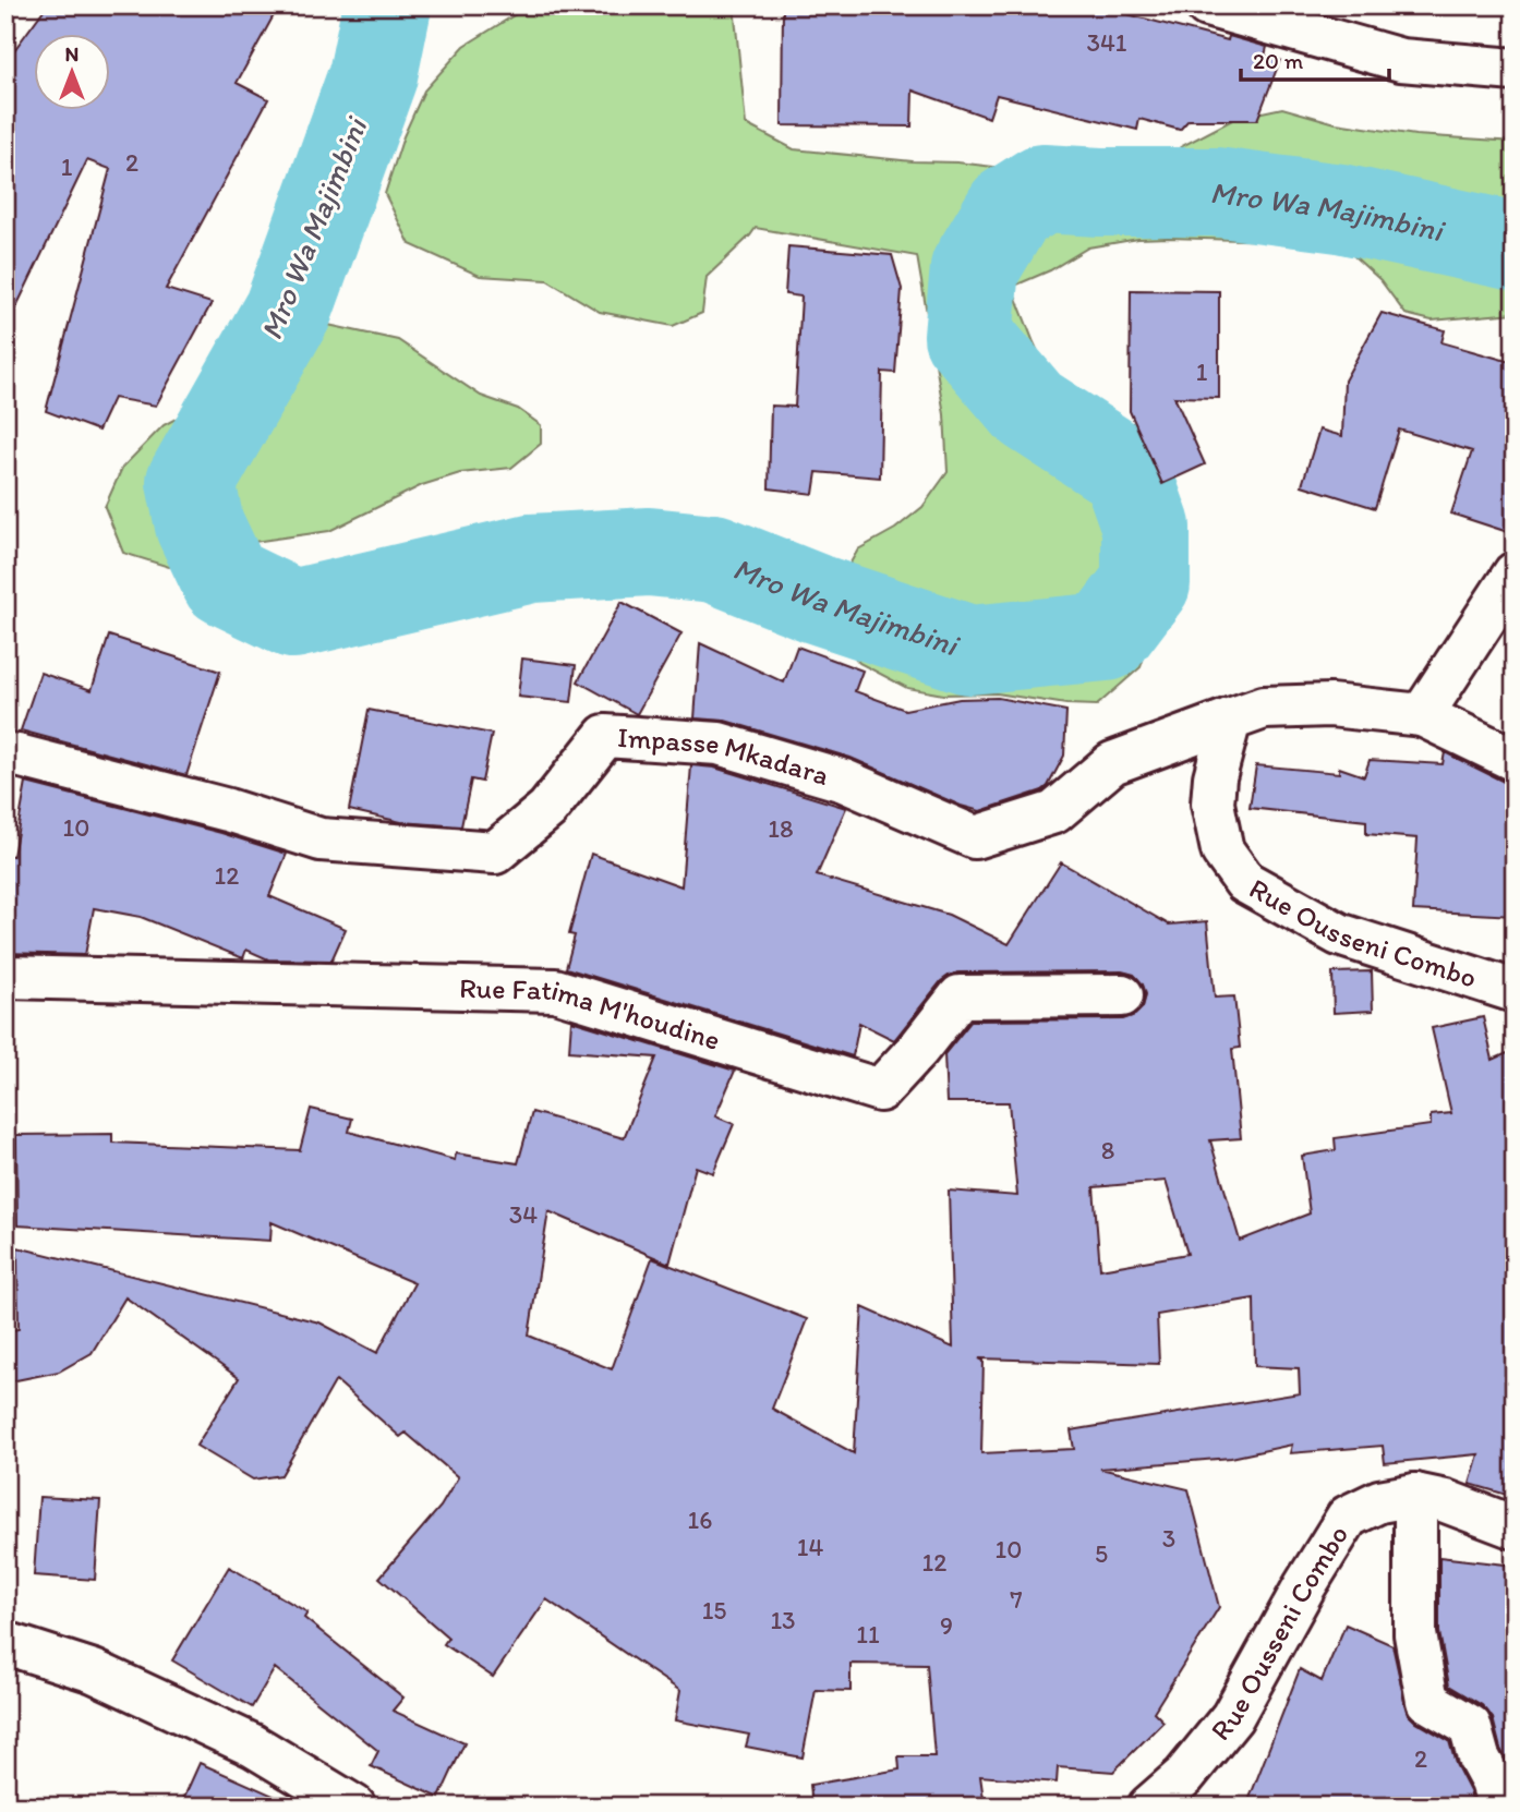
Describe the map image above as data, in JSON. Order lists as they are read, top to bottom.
{
  "streets": {
    "street": ["Impasse Mkadara", "Rue Ousseni Combo", "Rue Fatima M'houdine"]
  },
  "crossings": [
    ["Impasse Mkadara", "Rue Ousseni Combo"]
  ],
  "water": ["Mro Wa Majimbini"],
  "house_numbers": [
    "341",
    "2",
    "1",
    "1",
    "10",
    "18",
    "12",
    "8",
    "34",
    "16",
    "3",
    "14",
    "10",
    "5",
    "12",
    "7",
    "15",
    "13",
    "9",
    "11",
    "2"
  ],
  "scale_bar": "20 m",
  "north": "top"
}
